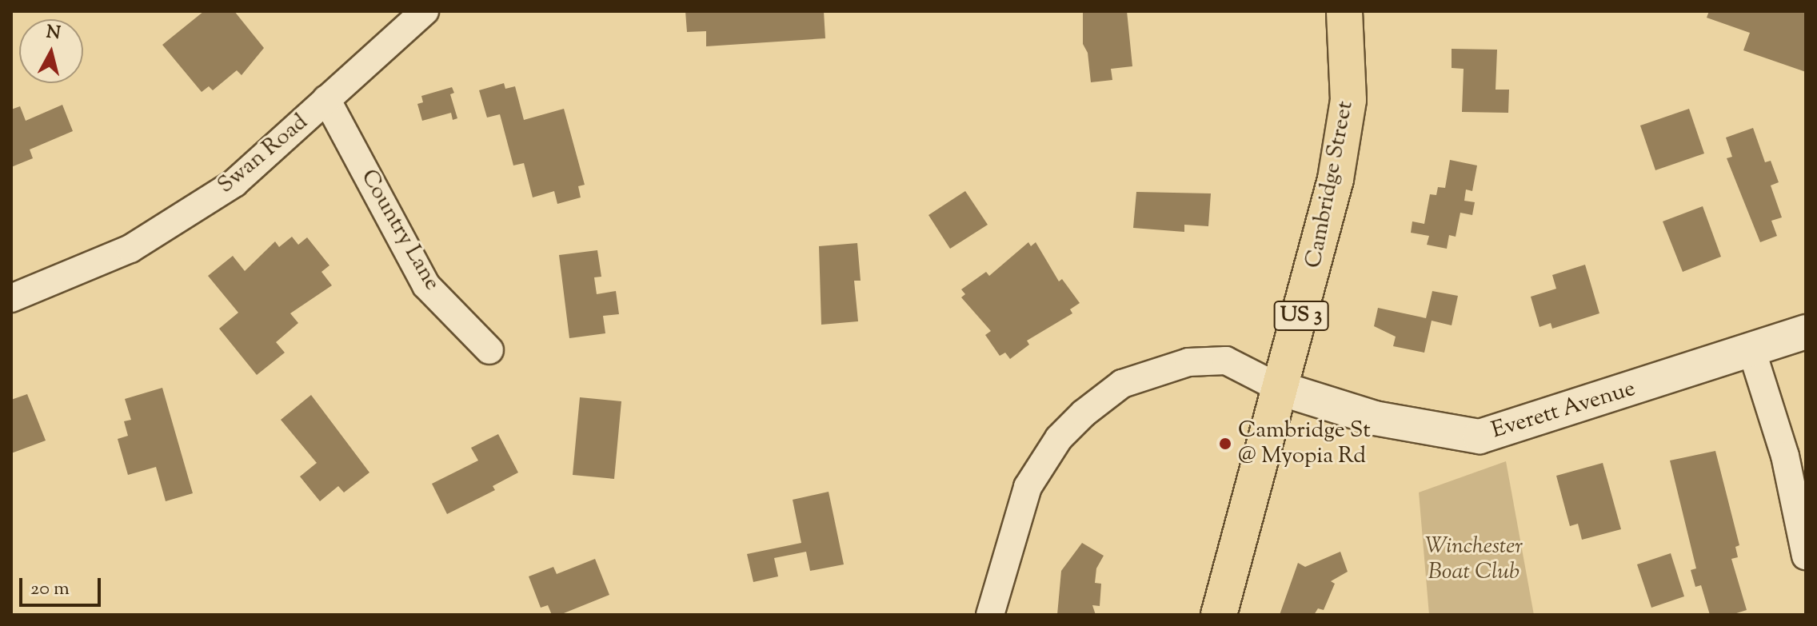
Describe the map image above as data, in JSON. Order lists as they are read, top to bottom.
{
  "streets": {
    "highway": ["Cambridge Street", "US 3"],
    "street": ["Swan Road", "Country Lane", "Everett Avenue"]
  },
  "crossings": [
    ["Swan Road", "Country Lane"],
    ["Cambridge Street", "Everett Avenue"]
  ],
  "parks": ["Winchester Boat Club"],
  "places": ["Cambridge St @ Myopia Rd"],
  "scale_bar": "20 m",
  "north": "top"
}
